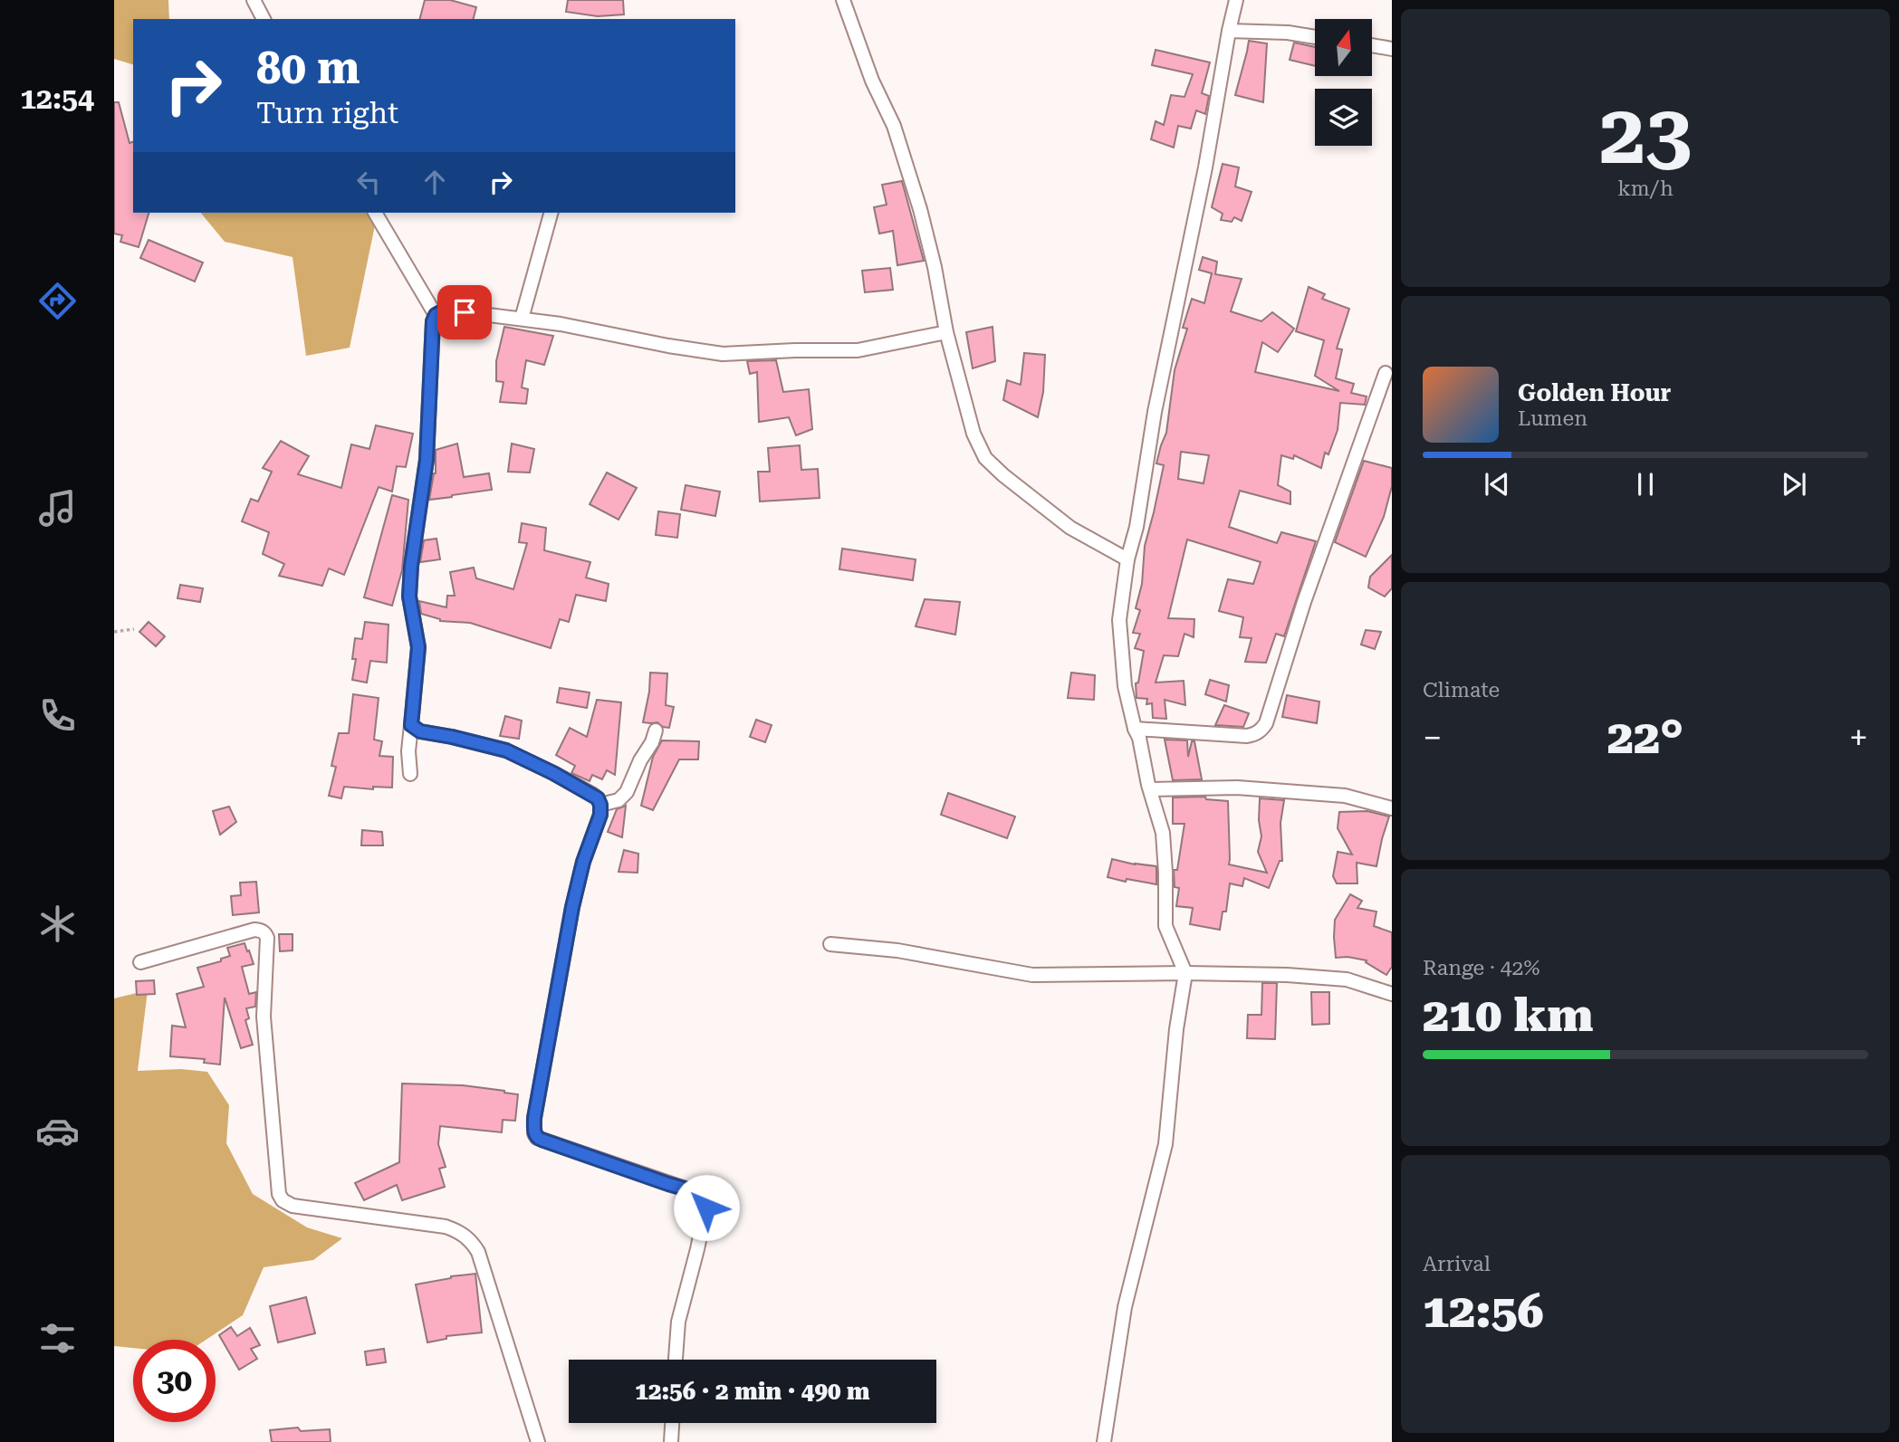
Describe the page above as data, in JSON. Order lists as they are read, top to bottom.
{
  "north": "top",
  "page": {
    "tabs": "12:54",
    "tile": [
      ["23", "km/h"],
      "Climate",
      ["Range · 42%", "210 km"],
      ["Arrival", "12:56"]
    ],
    "turn": ["80 m", "Turn right"],
    "song": ["Golden Hour", "Lumen"],
    "heat": ["−", "22°", "+"],
    "limit": "30",
    "trip": "12:56 · 2 min · 490 m"
  }
}
